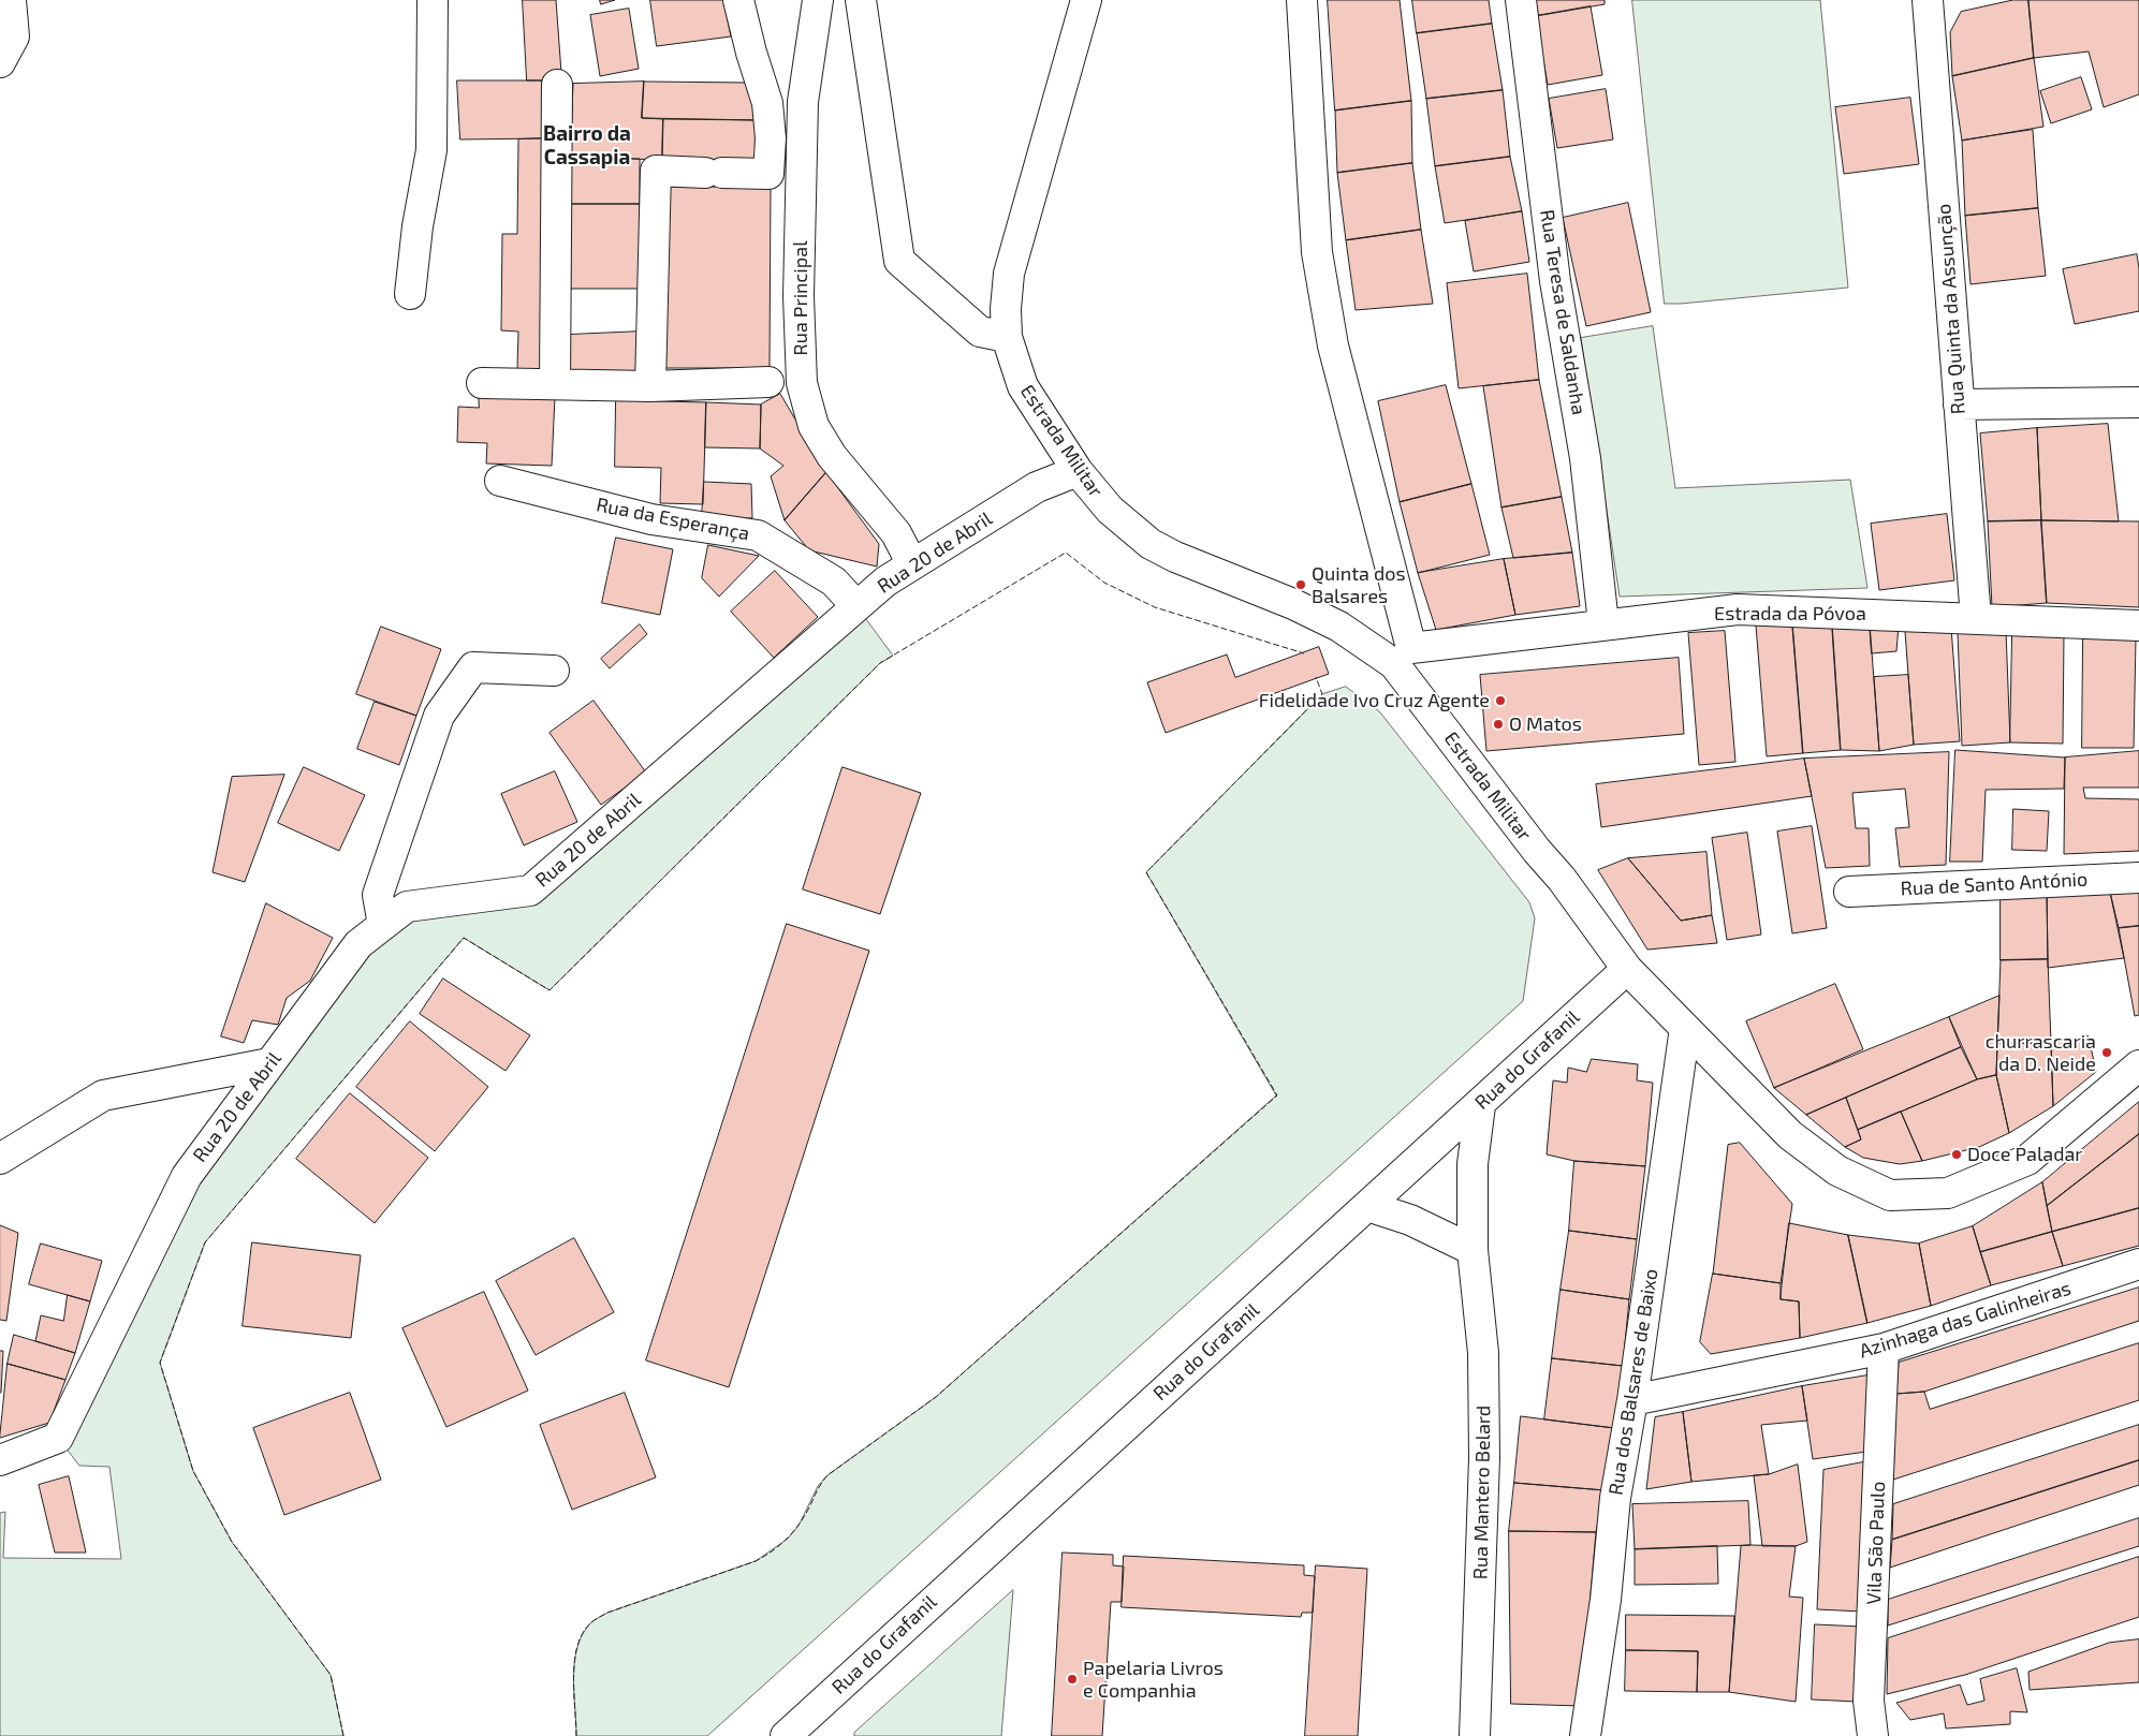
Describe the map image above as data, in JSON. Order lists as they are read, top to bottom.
{
  "streets": {
    "street": [
      "Rua Principal",
      "Rua Quinta da Assunção",
      "Rua Teresa de Saldanha",
      "Estrada Militar",
      "Rua da Esperança",
      "Rua 20 de Abril",
      "Estrada da Póvoa",
      "Rua de Santo António",
      "Rua do Grafanil",
      "Azinhaga das Galinheiras",
      "Rua dos Balsares de Baixo",
      "Rua Mantero Belard",
      "Vila São Paulo"
    ]
  },
  "crossings": [
    ["Rua Principal", "Rua 20 de Abril"],
    ["Rua Quinta da Assunção", "Estrada da Póvoa"],
    ["Rua Teresa de Saldanha", "Estrada da Póvoa"],
    ["Estrada Militar", "Rua 20 de Abril"],
    ["Estrada Militar", "Estrada da Póvoa"],
    ["Estrada Militar", "Rua do Grafanil"],
    ["Estrada Militar", "Rua dos Balsares de Baixo"],
    ["Rua da Esperança", "Rua 20 de Abril"],
    ["Rua do Grafanil", "Rua Mantero Belard"],
    ["Azinhaga das Galinheiras", "Rua dos Balsares de Baixo"],
    ["Azinhaga das Galinheiras", "Vila São Paulo"]
  ],
  "districts": ["Bairro da Cassapia"],
  "places": [
    "Quinta dos Balsares",
    "Fidelidade Ivo Cruz Agente",
    "O Matos",
    "churrascaria da D. Neide",
    "Doce Paladar",
    "Papelaria Livros e Companhia"
  ]
}
